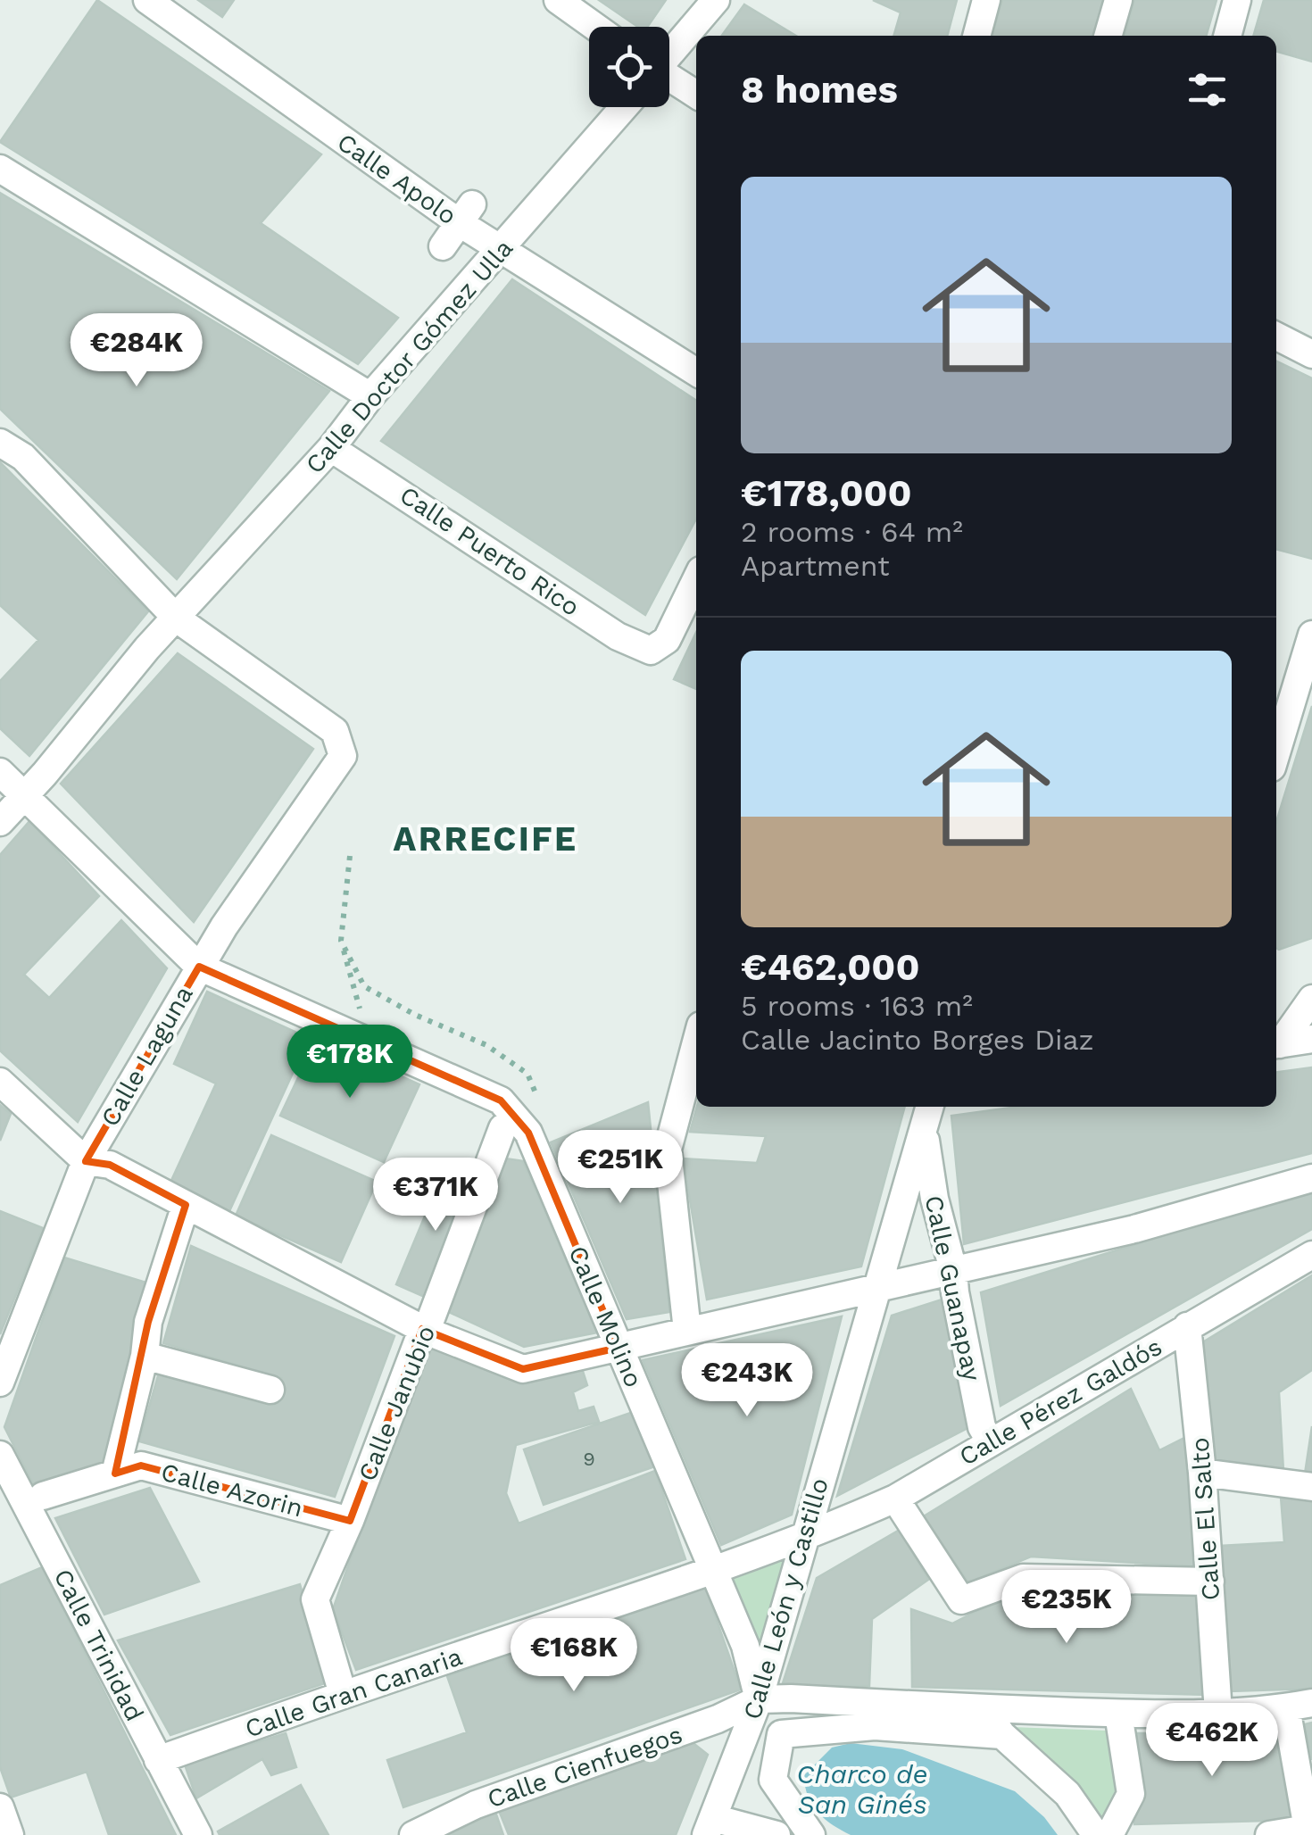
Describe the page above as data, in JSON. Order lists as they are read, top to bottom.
{
  "streets": {
    "street": [
      "Calle Apolo",
      "Calle Doctor Gómez Ulla",
      "Calle Puerto Rico",
      "Calle Laguna",
      "Calle Guanapay",
      "Calle Molino",
      "Calle Pérez Galdós",
      "Calle Janubio",
      "Calle Azorin",
      "Calle El Salto",
      "Calle León y Castillo",
      "Calle Trinidad",
      "Calle Gran Canaria",
      "Calle Cienfuegos"
    ]
  },
  "crossings": [
    ["Calle Apolo", "Calle Doctor Gómez Ulla"],
    ["Calle Doctor Gómez Ulla", "Calle Puerto Rico"],
    ["Calle Doctor Gómez Ulla", "Calle Laguna"],
    ["Calle Guanapay", "Calle Pérez Galdós"],
    ["Calle Guanapay", "Calle León y Castillo"],
    ["Calle Molino", "Calle Janubio"],
    ["Calle Molino", "Calle León y Castillo"],
    ["Calle Molino", "Calle Gran Canaria"],
    ["Calle Molino", "Calle Cienfuegos"],
    ["Calle Pérez Galdós", "Calle El Salto"],
    ["Calle Pérez Galdós", "Calle León y Castillo"],
    ["Calle Pérez Galdós", "Calle Gran Canaria"],
    ["Calle Janubio", "Calle Azorin"],
    ["Calle Janubio", "Calle Gran Canaria"],
    ["Calle León y Castillo", "Calle Gran Canaria"],
    ["Calle León y Castillo", "Calle Cienfuegos"],
    ["Calle Trinidad", "Calle Gran Canaria"]
  ],
  "districts": ["ARRECIFE"],
  "water": ["Charco de San Ginés"],
  "house_numbers": ["9"],
  "page": {
    "heading": "8 homes",
    "list": [
      {
        "name": "€178,000",
        "note": "2 rooms · 64 m² · Apartment"
      },
      {
        "name": "€462,000",
        "note": "5 rooms · 163 m² · Calle Jacinto Borges Diaz"
      }
    ],
    "price": [
      "€284K",
      "€178K",
      "€251K",
      "€371K",
      "€243K",
      "€235K",
      "€168K",
      "€462K"
    ]
  }
}
